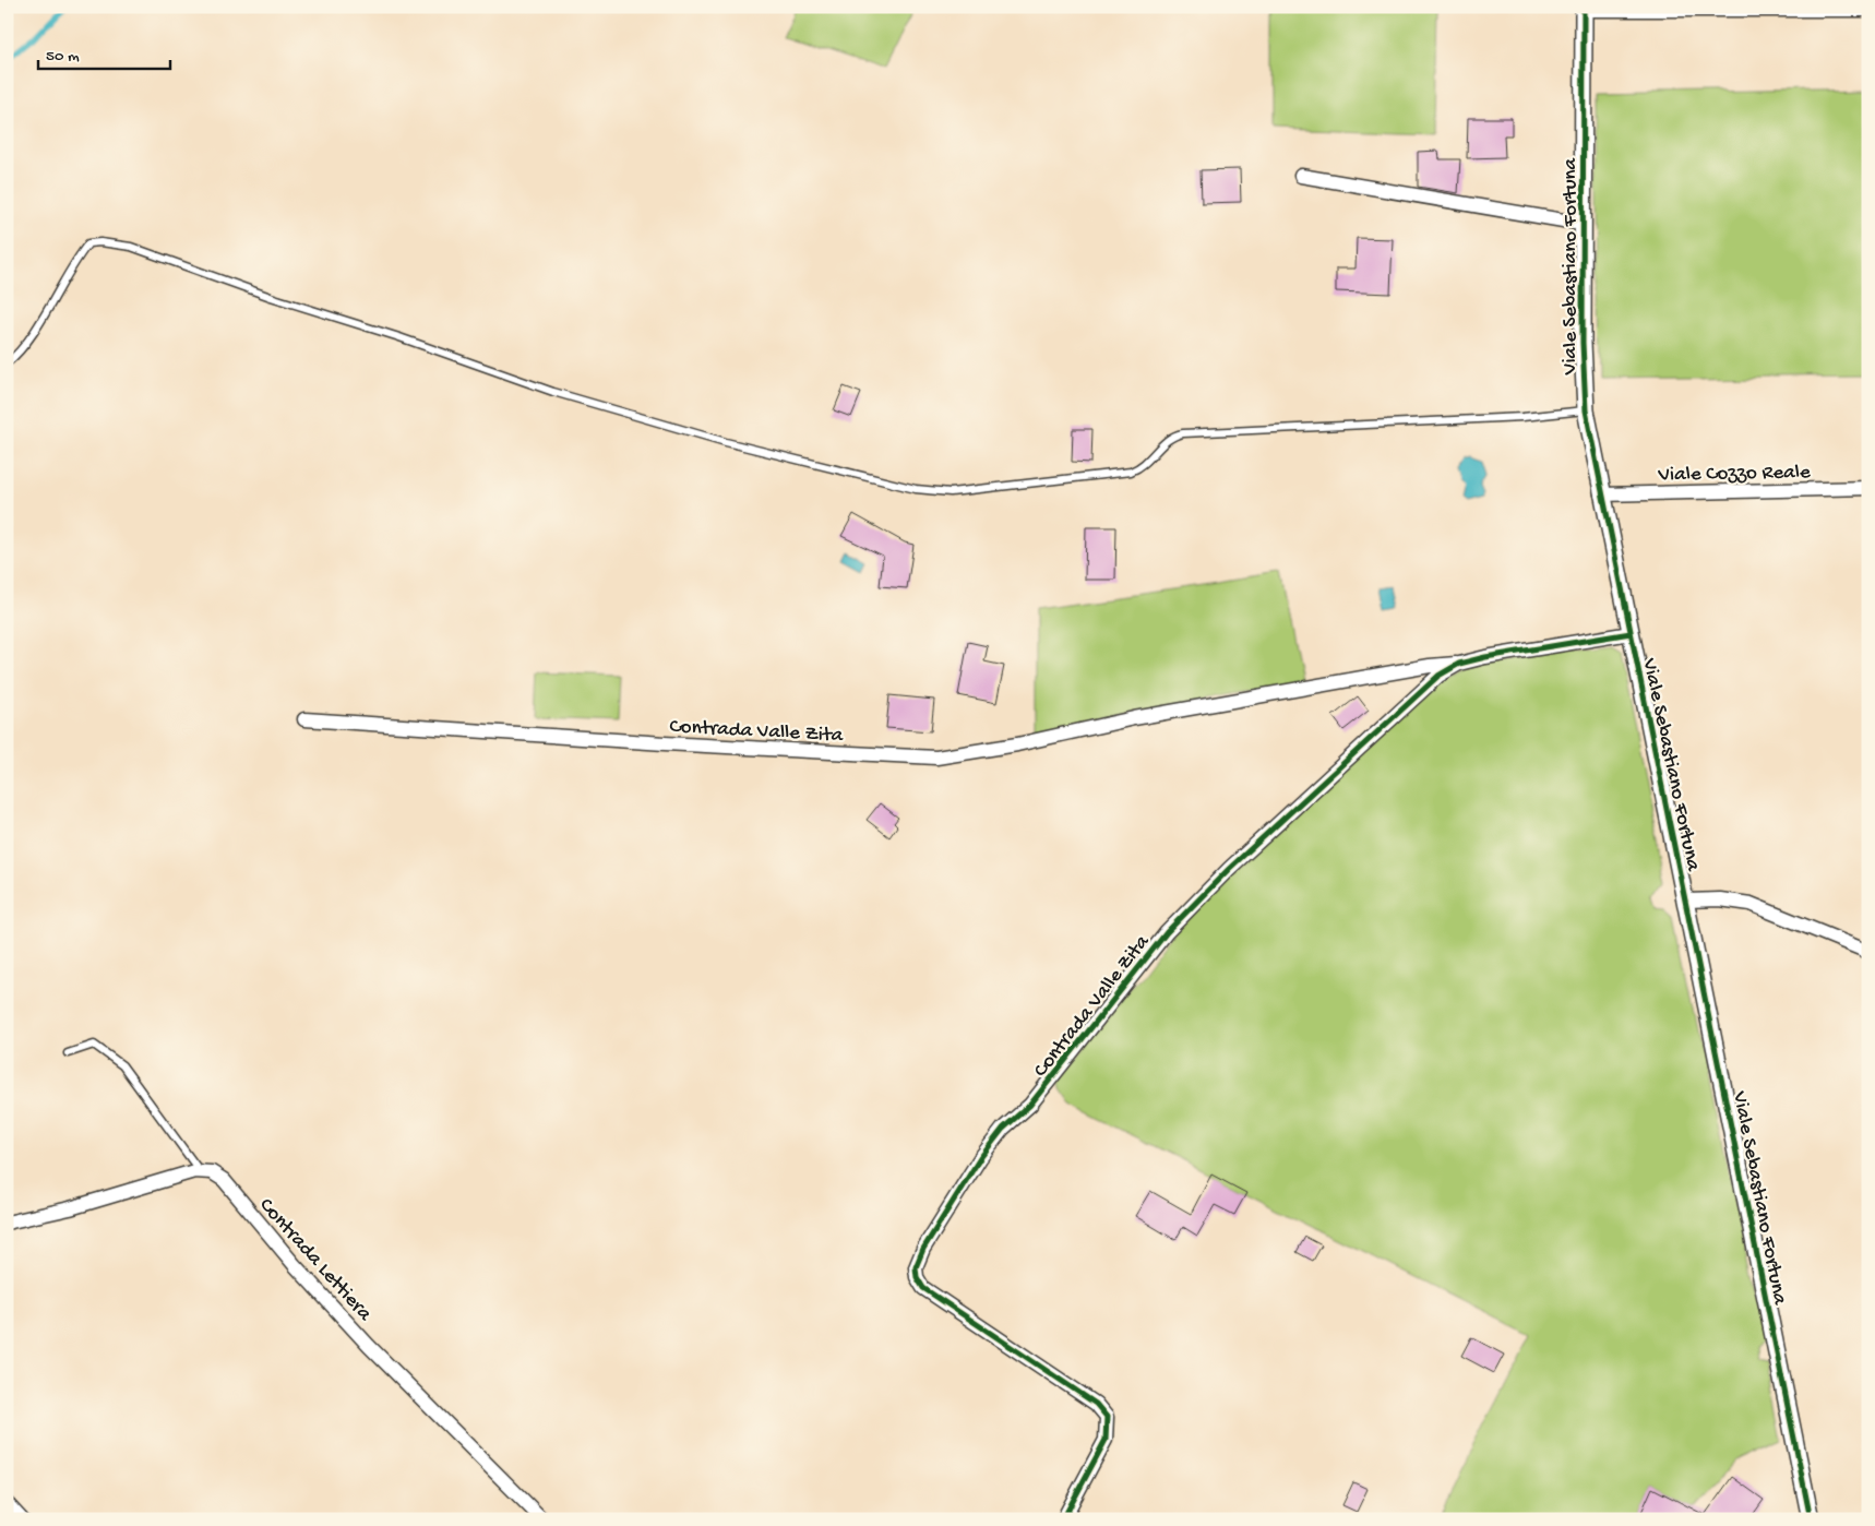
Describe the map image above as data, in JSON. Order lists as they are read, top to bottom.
{
  "streets": {
    "street": [
      "Viale Sebastiano Fortuna",
      "Viale Cozzo Reale",
      "Contrada Valle Zita",
      "Contrada Lettiera"
    ]
  },
  "crossings": [
    ["Viale Sebastiano Fortuna", "Viale Cozzo Reale"],
    ["Viale Sebastiano Fortuna", "Contrada Valle Zita"]
  ],
  "scale_bar": "50 m"
}
